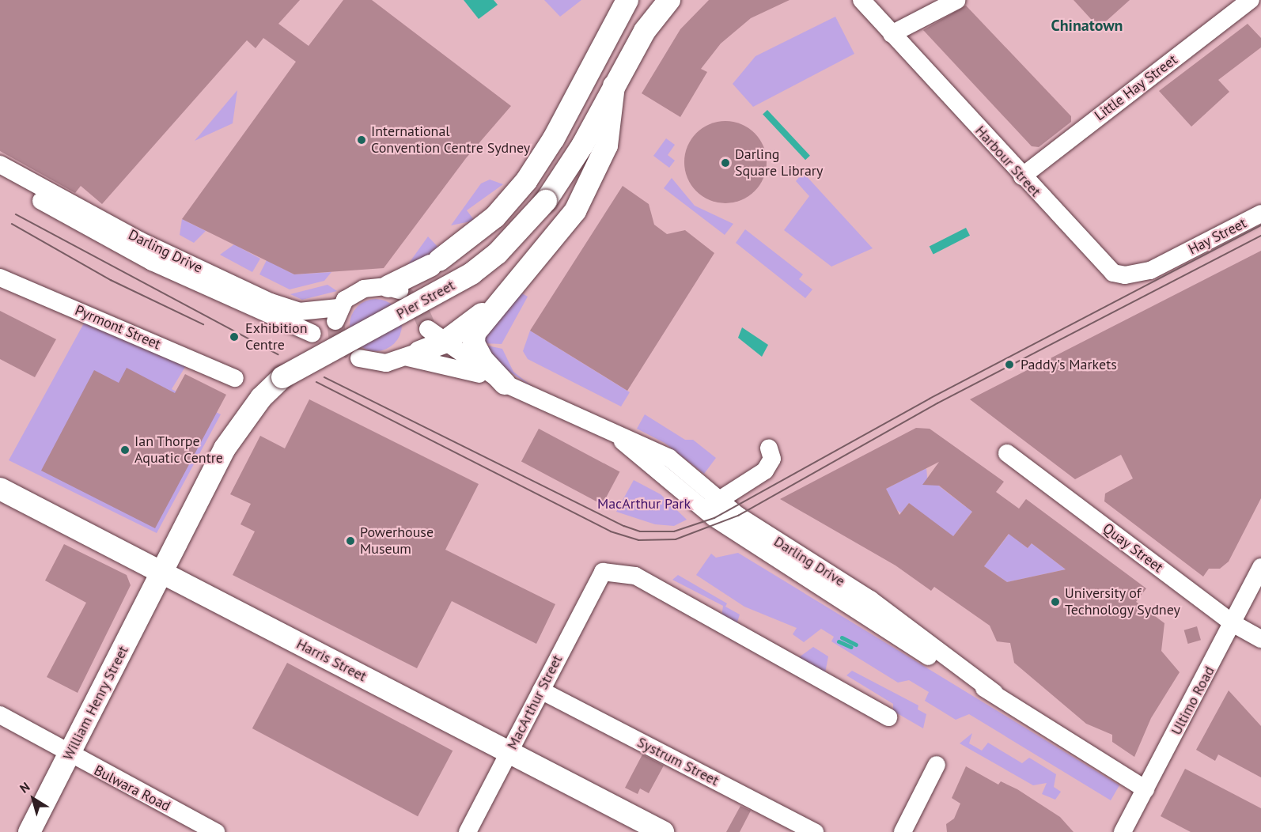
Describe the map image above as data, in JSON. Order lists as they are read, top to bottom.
{
  "streets": {
    "main road": ["Pier Street", "Harris Street", "William Henry Street"],
    "street": [
      "Little Hay Street",
      "Harbour Street",
      "Hay Street",
      "Darling Drive",
      "Pyrmont Street",
      "Quay Street",
      "Ultimo Road",
      "MacArthur Street",
      "Systrum Street",
      "Bulwara Road"
    ]
  },
  "crossings": [
    ["Little Hay Street", "Harbour Street"],
    ["Harbour Street", "Hay Street"],
    ["Darling Drive", "Ultimo Road"],
    ["Pier Street", "Harris Street"],
    ["Pier Street", "William Henry Street"],
    ["Quay Street", "Ultimo Road"],
    ["Harris Street", "MacArthur Street"],
    ["Harris Street", "William Henry Street"],
    ["MacArthur Street", "Systrum Street"],
    ["William Henry Street", "Bulwara Road"]
  ],
  "districts": ["Chinatown"],
  "parks": ["MacArthur Park"],
  "places": [
    "International Convention Centre Sydney",
    "Darling Square Library",
    "Exhibition Centre",
    "Paddy's Markets",
    "Ian Thorpe Aquatic Centre",
    "Powerhouse Museum",
    "University of Technology Sydney"
  ],
  "north": "top left"
}
